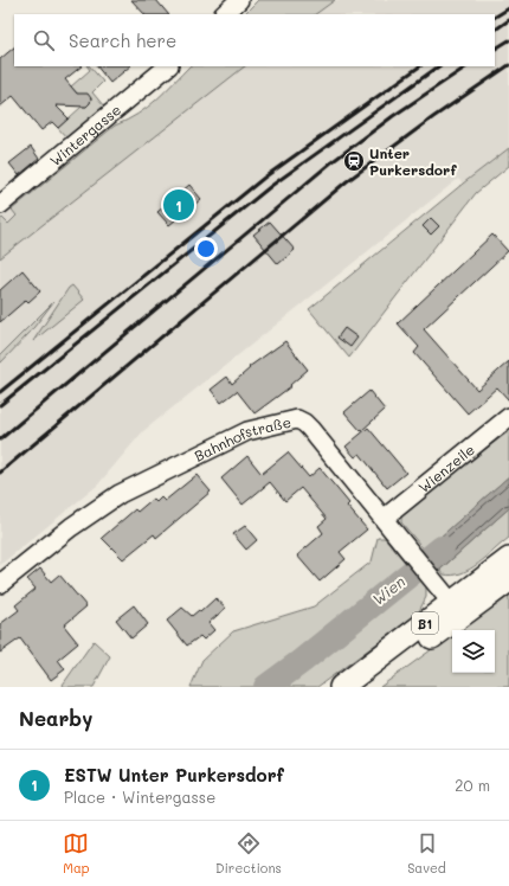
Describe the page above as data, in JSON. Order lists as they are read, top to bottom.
{
  "streets": {
    "main road": ["B1"],
    "street": ["Wintergasse", "Bahnhofstraße", "Wienzeile"]
  },
  "crossings": [
    ["Bahnhofstraße", "Wienzeile"],
    ["Bahnhofstraße", "B1"]
  ],
  "water": ["Wien"],
  "places": {
    "station": ["Unter Purkersdorf"]
  },
  "page": {
    "search": "Search here",
    "pins": "1",
    "heading": "Nearby",
    "list": [
      {
        "mark": "1",
        "name": "ESTW Unter Purkersdorf",
        "note": "Place · Wintergasse",
        "value": "20 m"
      }
    ],
    "nav": ["Map", "Directions", "Saved"]
  }
}
